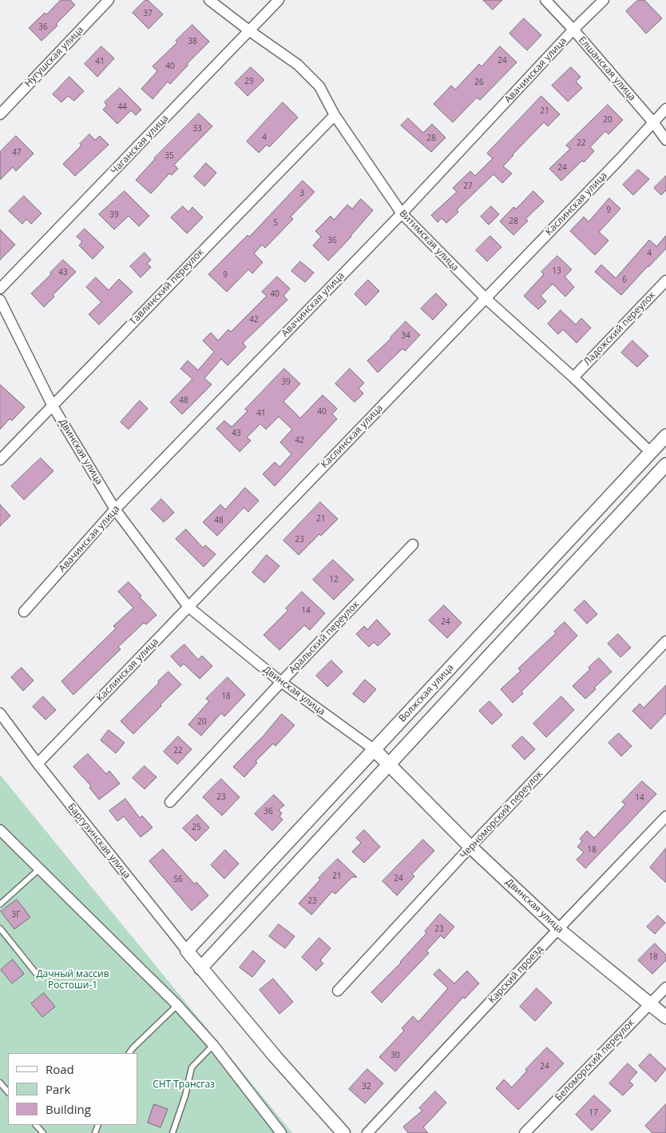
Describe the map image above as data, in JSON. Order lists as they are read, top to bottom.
{
  "streets": {
    "street": [
      "Нугушская улица",
      "Елшанская улица",
      "Авачинская улица",
      "Чаганская улица",
      "Каслинская улица",
      "Витимская улица",
      "Тавлинский переулок",
      "Ладожский переулок",
      "Двинская улица",
      "Аральский переулок",
      "Волжская улица",
      "Черноморский переулок",
      "Баргузинская улица",
      "Карский проезд",
      "Беломорский переулок"
    ]
  },
  "crossings": [
    ["Елшанская улица", "Авачинская улица"],
    ["Елшанская улица", "Каслинская улица"],
    ["Авачинская улица", "Витимская улица"],
    ["Авачинская улица", "Двинская улица"],
    ["Чаганская улица", "Витимская улица"],
    ["Каслинская улица", "Витимская улица"],
    ["Каслинская улица", "Двинская улица"],
    ["Каслинская улица", "Баргузинская улица"],
    ["Витимская улица", "Тавлинский переулок"],
    ["Витимская улица", "Ладожский переулок"],
    ["Витимская улица", "Волжская улица"],
    ["Тавлинский переулок", "Двинская улица"],
    ["Двинская улица", "Аральский переулок"],
    ["Двинская улица", "Волжская улица"],
    ["Двинская улица", "Черноморский переулок"],
    ["Двинская улица", "Карский проезд"],
    ["Двинская улица", "Беломорский переулок"],
    ["Волжская улица", "Баргузинская улица"]
  ],
  "parks": ["Дачный массив Ростоши-1", "СНТ Трансгаз"],
  "house_numbers": [
    "37",
    "36",
    "38",
    "24",
    "41",
    "40",
    "29",
    "26",
    "44",
    "21",
    "20",
    "33",
    "4",
    "28",
    "22",
    "47",
    "35",
    "24",
    "27",
    "3",
    "9",
    "39",
    "28",
    "5",
    "36",
    "4",
    "13",
    "43",
    "9",
    "6",
    "40",
    "42",
    "34",
    "39",
    "48",
    "40",
    "41",
    "43",
    "42",
    "21",
    "48",
    "23",
    "12",
    "14",
    "24",
    "18",
    "20",
    "22",
    "23",
    "14",
    "36",
    "25",
    "18",
    "21",
    "24",
    "56",
    "23",
    "3Г",
    "23",
    "18",
    "30",
    "24",
    "32",
    "17"
  ],
  "legend": ["Road", "Park", "Building"]
}
